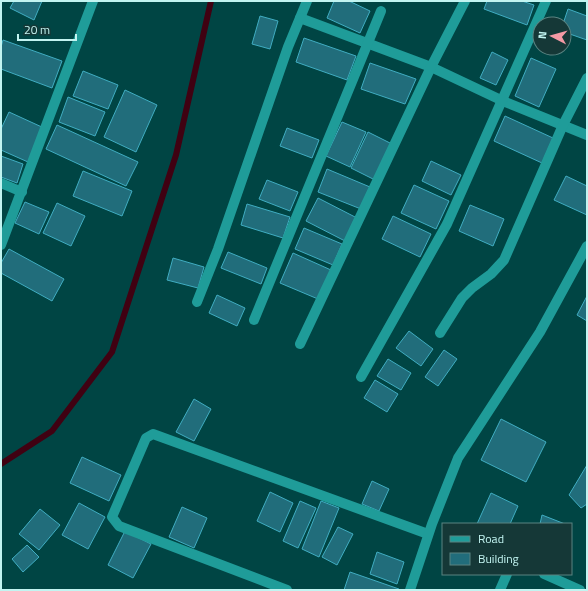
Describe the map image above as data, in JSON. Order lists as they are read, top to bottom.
{
  "legend": ["Road", "Building"],
  "scale_bar": "20 m",
  "north": "left"
}
